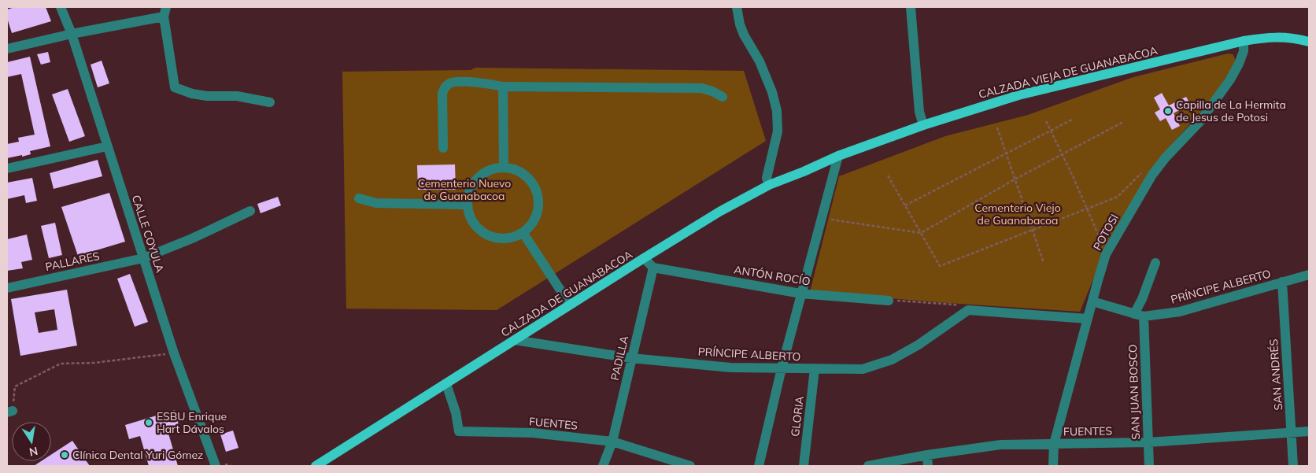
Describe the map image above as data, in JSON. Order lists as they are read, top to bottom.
{
  "streets": {
    "main road": ["CALZADA VIEJA DE GUANABACOA", "CALZADA DE GUANABACOA"],
    "street": [
      "POTOSI",
      "CALLE COYULA",
      "PALLARES",
      "ANTÓN ROCÍO",
      "PRÍNCIPE ALBERTO",
      "PADILLA",
      "SAN ANDRÉS",
      "SAN JUAN BOSCO",
      "GLORIA",
      "FUENTES"
    ]
  },
  "crossings": [
    ["CALZADA VIEJA DE GUANABACOA", "POTOSI"],
    ["CALZADA VIEJA DE GUANABACOA", "CALZADA DE GUANABACOA"],
    ["POTOSI", "PRÍNCIPE ALBERTO"],
    ["POTOSI", "FUENTES"],
    ["CALLE COYULA", "PALLARES"],
    ["ANTÓN ROCÍO", "PADILLA"],
    ["PRÍNCIPE ALBERTO", "CALZADA DE GUANABACOA"],
    ["PRÍNCIPE ALBERTO", "PADILLA"],
    ["PRÍNCIPE ALBERTO", "SAN ANDRÉS"],
    ["PRÍNCIPE ALBERTO", "SAN JUAN BOSCO"],
    ["PRÍNCIPE ALBERTO", "GLORIA"],
    ["CALZADA DE GUANABACOA", "FUENTES"],
    ["PADILLA", "FUENTES"],
    ["SAN ANDRÉS", "FUENTES"],
    ["SAN JUAN BOSCO", "FUENTES"]
  ],
  "parks": ["Cementerio Nuevo de Guanabacoa", "Cementerio Viejo de Guanabacoa"],
  "places": ["Capilla de La Hermita de Jesus de Potosi", "ESBU Enrique Hart Dávalos", "Clínica Dental Yuri Gómez"],
  "north": "bottom"
}
